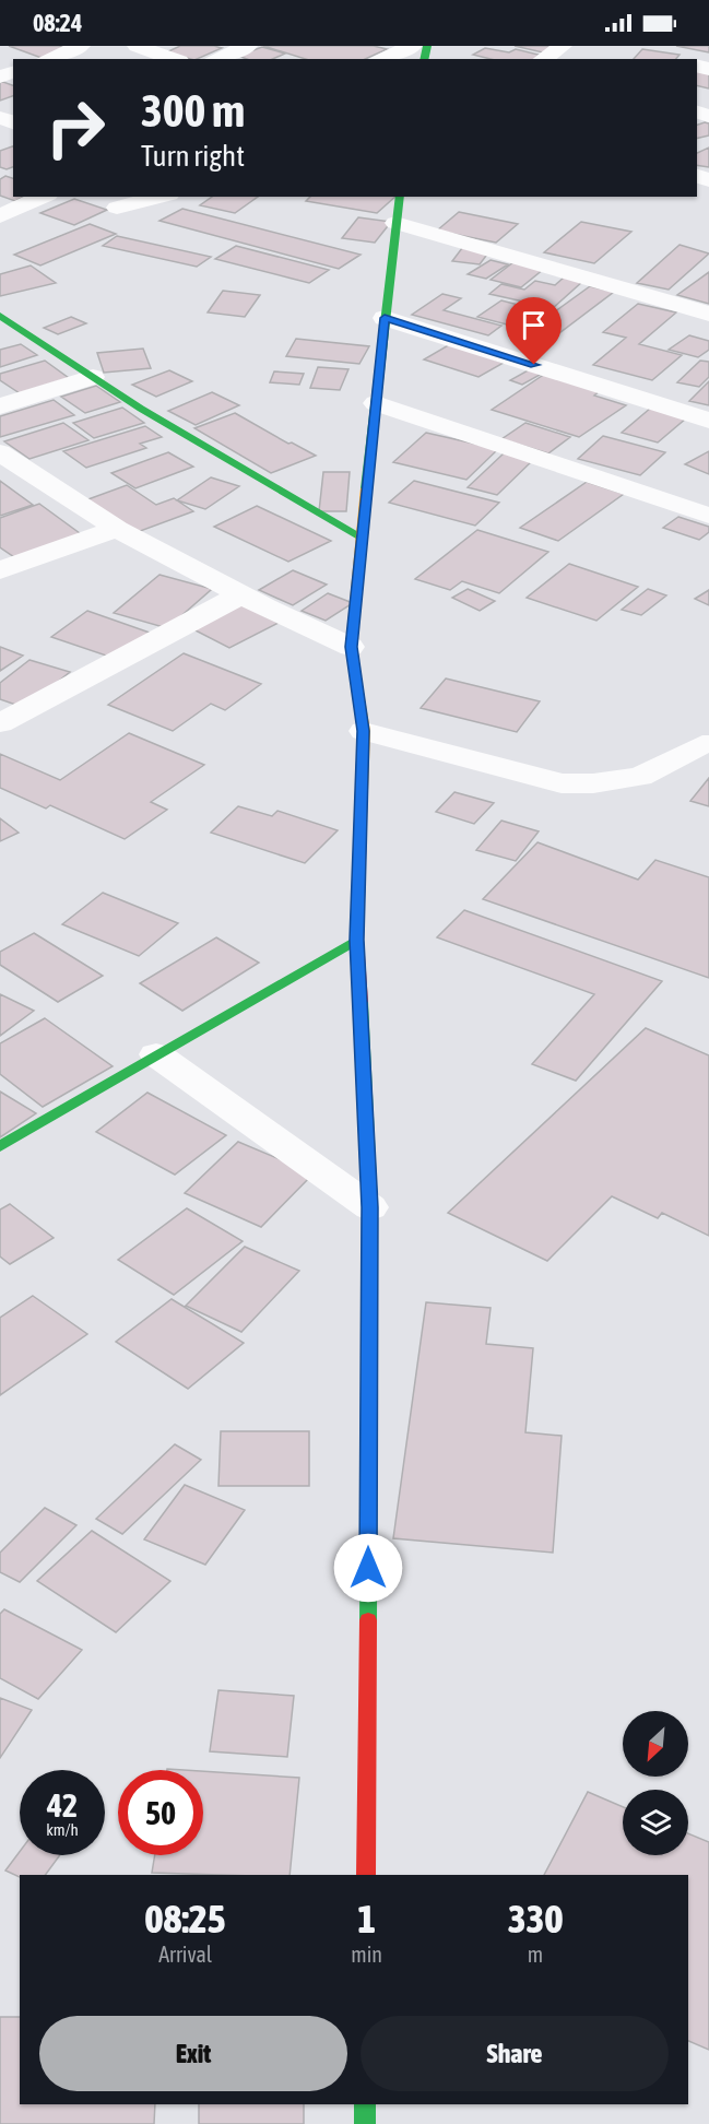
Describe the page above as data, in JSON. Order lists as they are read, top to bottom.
{
  "north": "bottom left",
  "page": {
    "status": "08:24",
    "turn": ["300 m", "Turn right"],
    "speed": "42 km/h",
    "limit": "50",
    "eta": [
      "08:25",
      "Arrival",
      "1",
      "min",
      "330",
      "m"
    ],
    "buttons": ["Exit", "Share"]
  }
}
